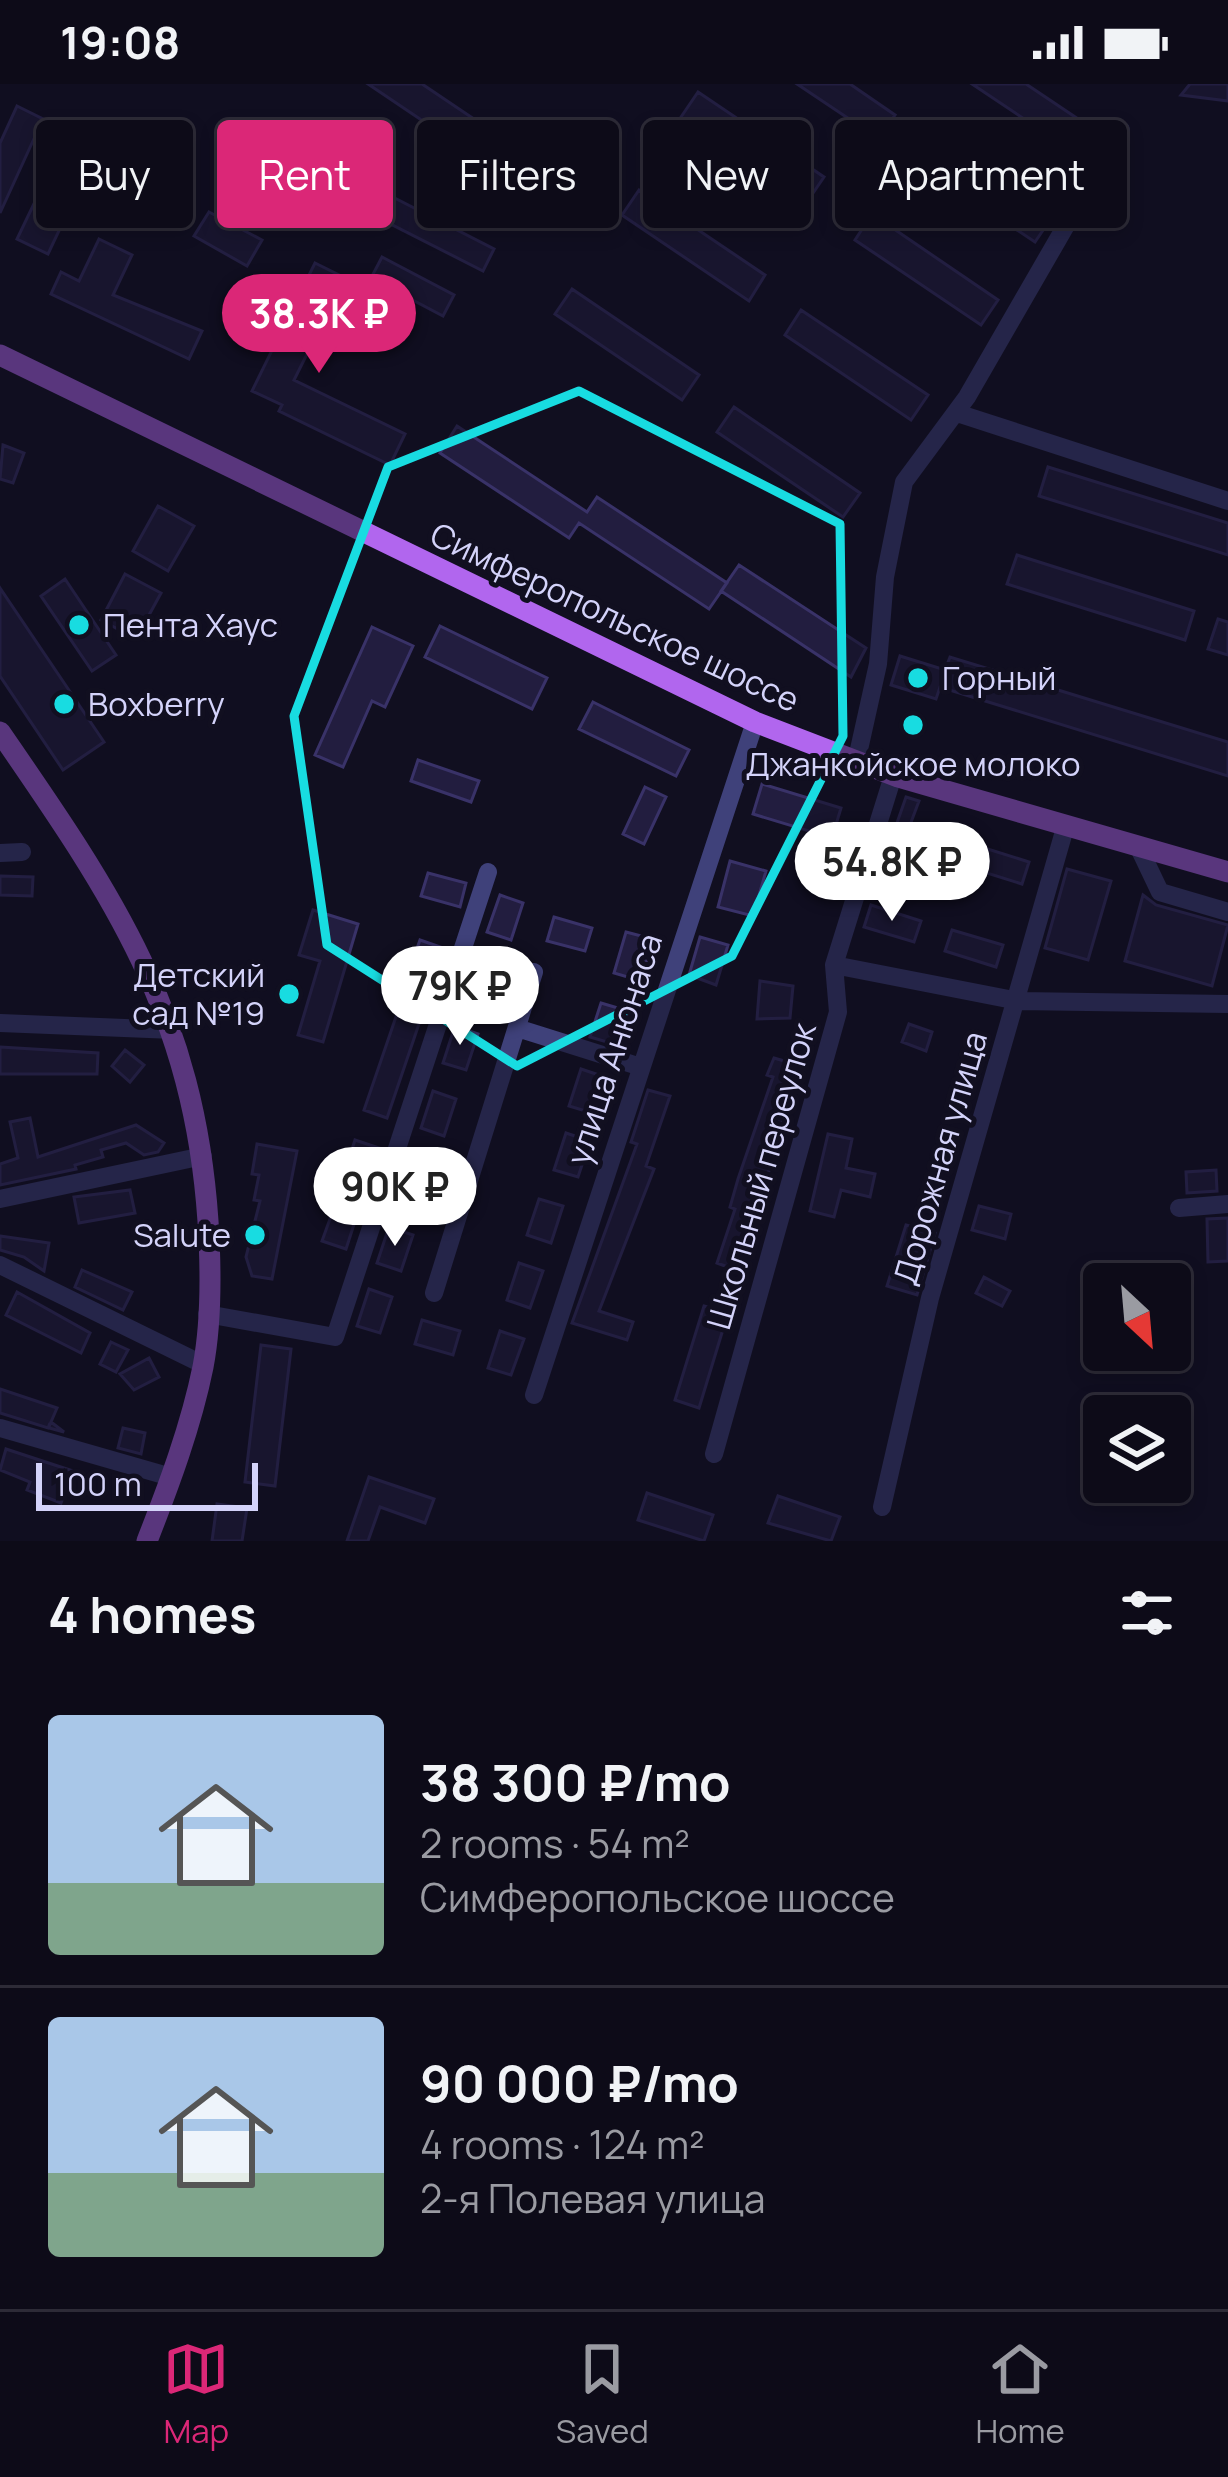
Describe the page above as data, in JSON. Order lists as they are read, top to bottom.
{
  "streets": {
    "main road": ["Симферопольское шоссе"],
    "street": ["улица Анюнаса", "Дорожная улица", "Школьный переулок"]
  },
  "crossings": [
    ["Симферопольское шоссе", "улица Анюнаса"],
    ["Симферопольское шоссе", "Дорожная улица"],
    ["Симферопольское шоссе", "Школьный переулок"]
  ],
  "places": [
    "Пента Хаус",
    "Горный",
    "Boxberry",
    "Джанкойское молоко",
    "Детский сад №19",
    "Salute"
  ],
  "scale_bar": "100 m",
  "north": "bottom right",
  "page": {
    "status": "19:08",
    "chip": [
      "Buy",
      "Rent",
      "Filters",
      "New",
      "Apartment"
    ],
    "price": [
      "38.3K ₽",
      "54.8K ₽",
      "79K ₽",
      "90K ₽"
    ],
    "scale": "100 m",
    "heading": "4 homes",
    "list": [
      {
        "name": "38 300 ₽/mo",
        "note": "2 rooms · 54 m² · Симферопольское шоссе"
      },
      {
        "name": "90 000 ₽/mo",
        "note": "4 rooms · 124 m² · 2-я Полевая улица"
      }
    ],
    "tabs": ["Map", "Saved", "Home"]
  }
}
